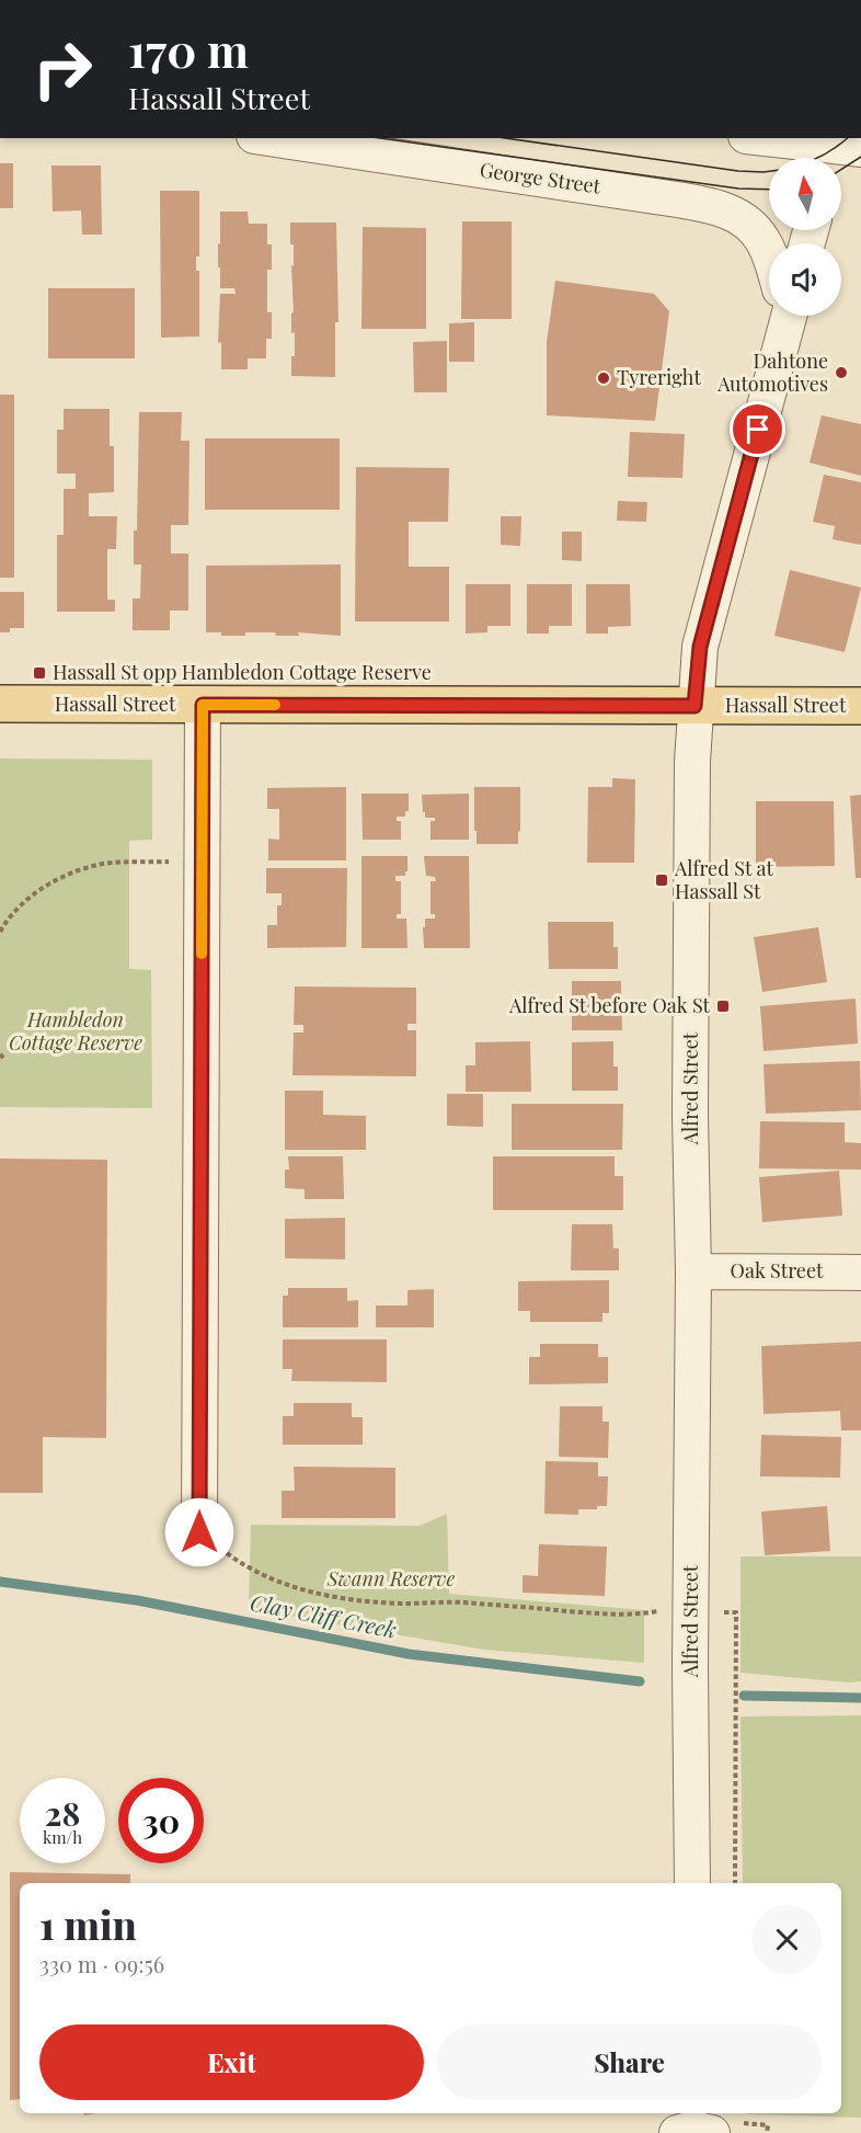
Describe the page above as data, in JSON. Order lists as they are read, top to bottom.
{
  "streets": {
    "main road": ["Hassall Street"],
    "street": ["George Street", "Alfred Street", "Oak Street"]
  },
  "crossings": [
    ["Hassall Street", "Alfred Street"],
    ["Alfred Street", "Oak Street"]
  ],
  "water": ["Clay Cliff Creek"],
  "parks": ["Hambledon Cottage Reserve", "Swann Reserve"],
  "places": {
    "other": ["Dahtone Automotives", "Tyreright"],
    "transit": ["Hassall St opp Hambledon Cottage Reserve", "Alfred St at Hassall St", "Alfred St before Oak St"]
  },
  "north": "top",
  "page": {
    "turn": ["170 m", "Hassall Street"],
    "speed": "28 km/h",
    "limit": "30",
    "heading": ["1 min", "330 m · 09:56"],
    "buttons": ["Exit", "Share"]
  }
}
